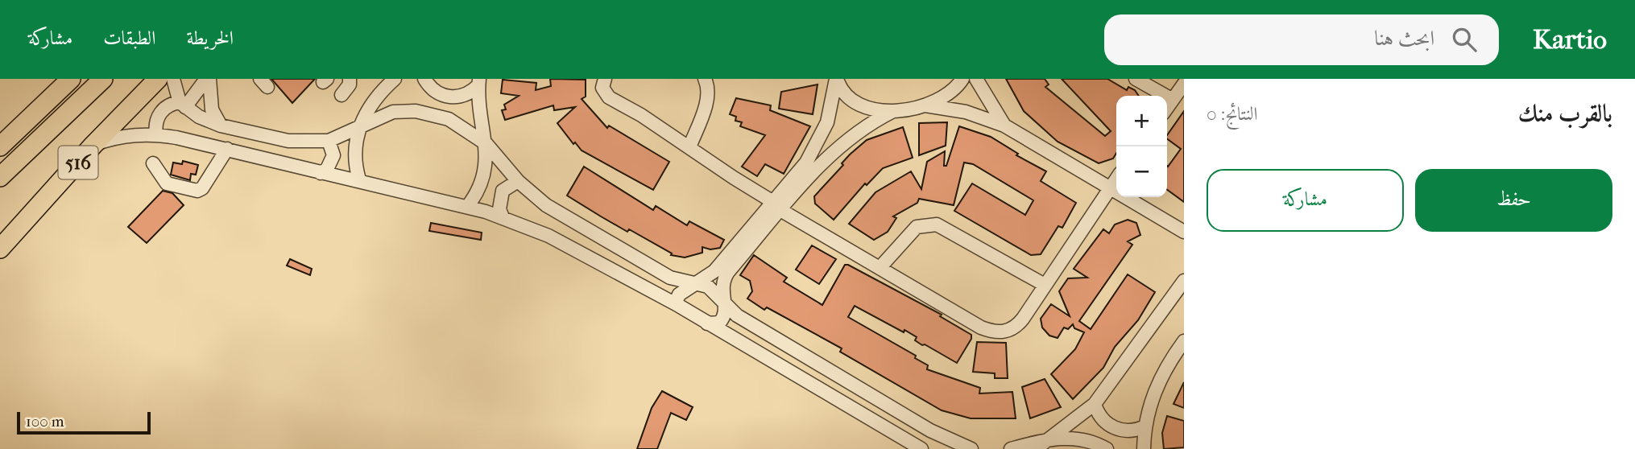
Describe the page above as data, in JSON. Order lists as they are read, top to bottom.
{
  "streets": {
    "highway": ["516"]
  },
  "scale_bar": "100 m",
  "page": {
    "header": "Kartio",
    "search": "ابحث هنا",
    "nav": ["الخريطة", "الطبقات", "مشاركة"],
    "heading": ["بالقرب منك", "النتائج: 0"],
    "map_buttons": ["+", "−"],
    "buttons": ["حفظ", "مشاركة"],
    "scale": "100 m"
  }
}
